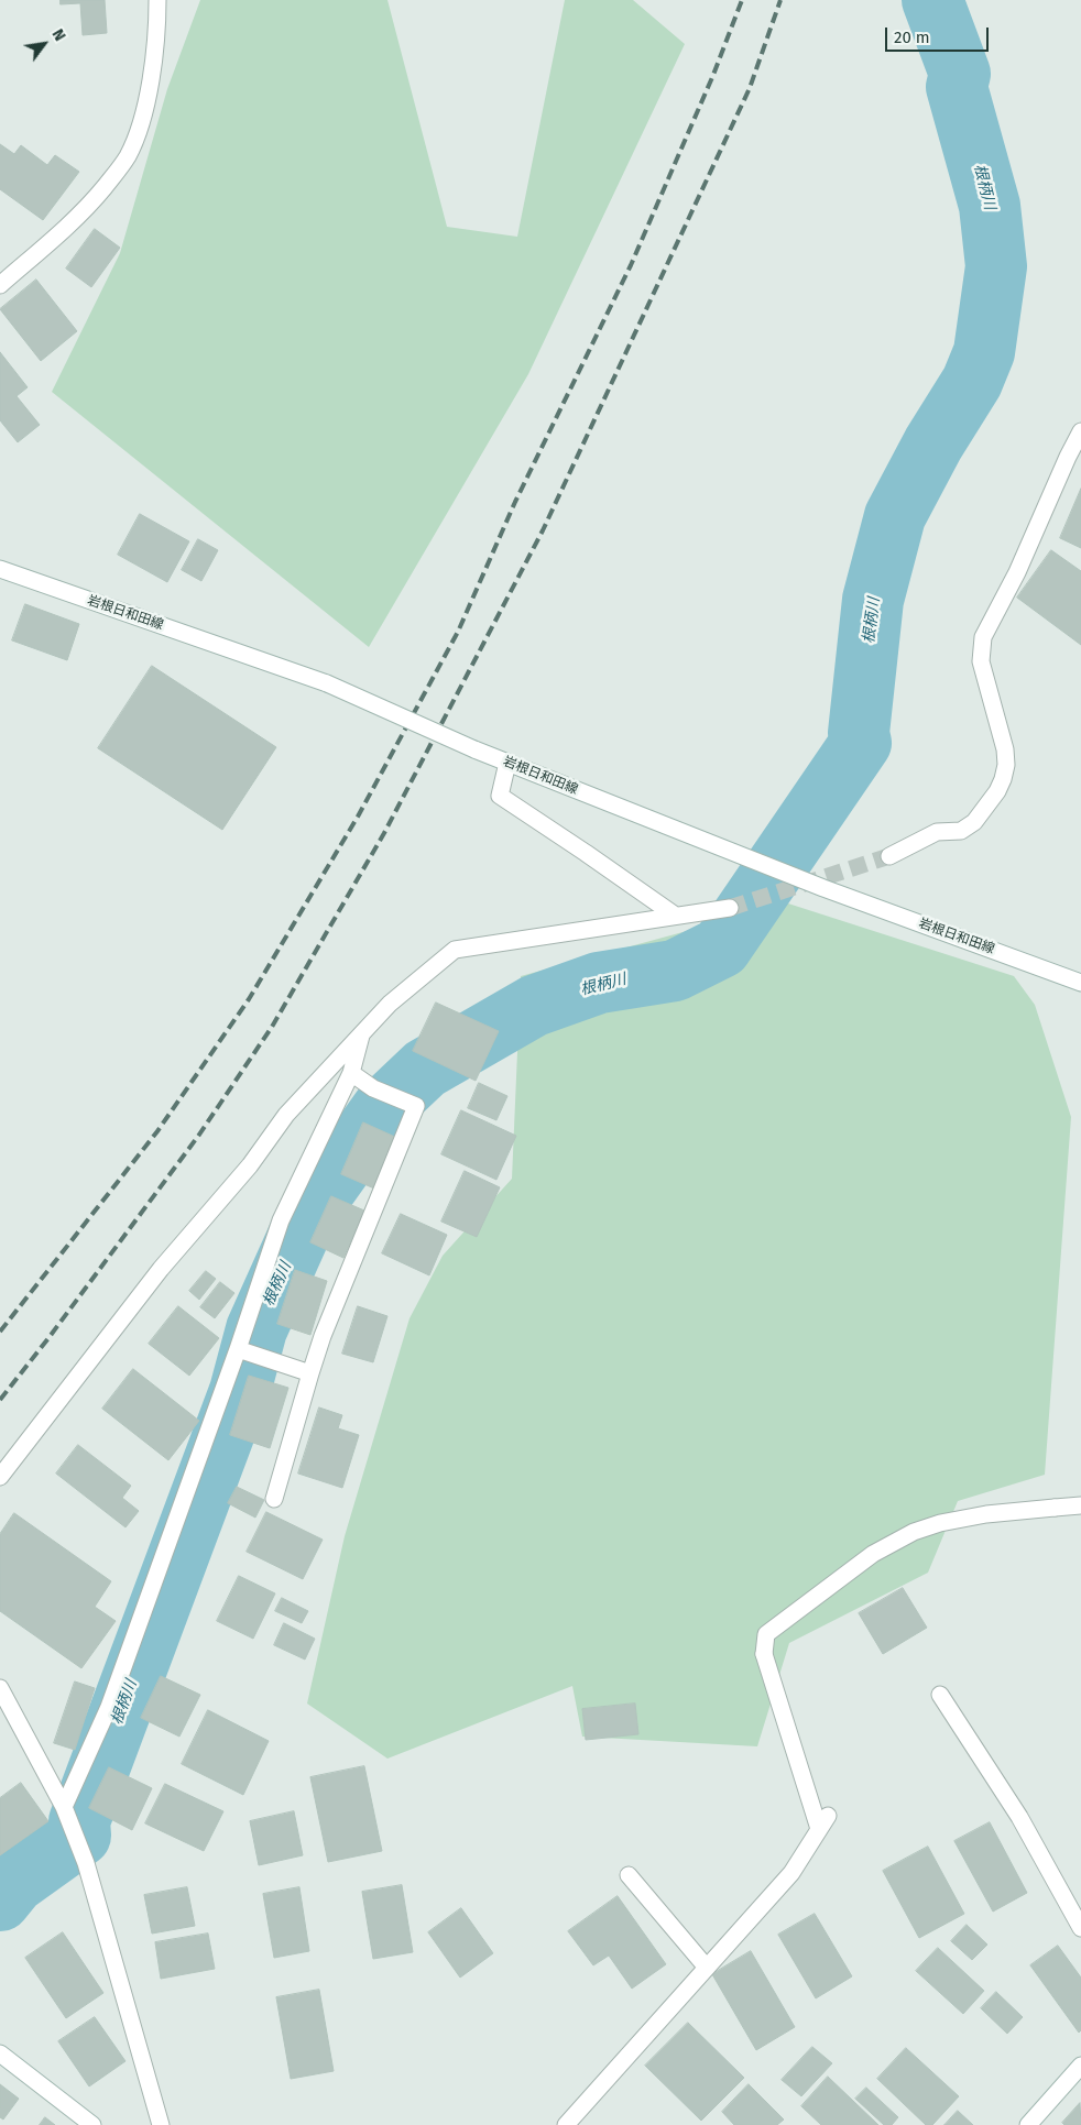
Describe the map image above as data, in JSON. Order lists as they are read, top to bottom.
{
  "streets": {
    "street": ["岩根日和田線"]
  },
  "water": ["根柄川"],
  "scale_bar": "20 m",
  "north": "top right"
}
